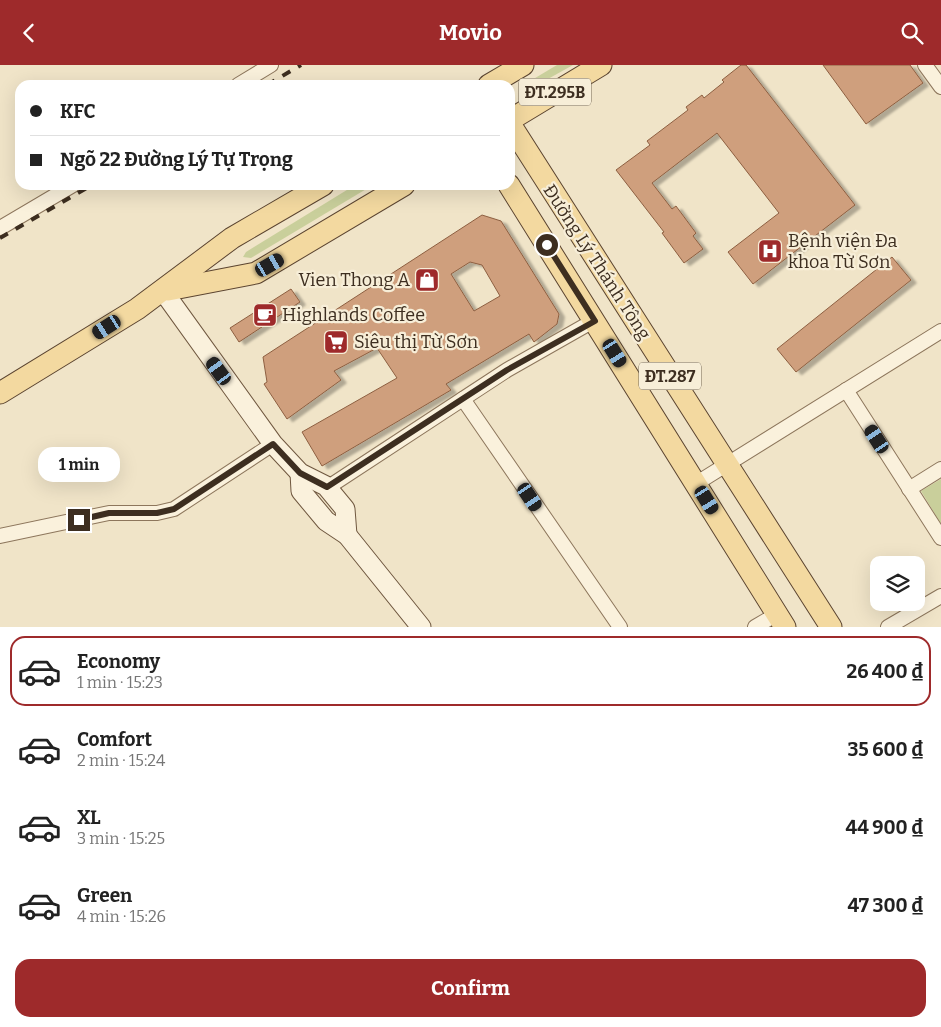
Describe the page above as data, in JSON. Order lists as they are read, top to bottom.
{
  "streets": {
    "main road": ["ĐT.295B", "Đường Lý Thánh Tông", "ĐT.287"]
  },
  "places": {
    "hospital": ["Bệnh viện Đa khoa Từ Sơn"],
    "shop": ["Vien Thong A"],
    "cafe": ["Highlands Coffee"],
    "supermarket": ["Siêu thị Từ Sơn"]
  },
  "page": {
    "header": "Movio",
    "banner": ["KFC", "Ngõ 22 Đường Lý Tự Trọng"],
    "bubble": "1 min",
    "list": [
      {
        "name": "Economy",
        "note": "1 min · 15:23",
        "value": "26 400 ₫"
      },
      {
        "name": "Comfort",
        "note": "2 min · 15:24",
        "value": "35 600 ₫"
      },
      {
        "name": "XL",
        "note": "3 min · 15:25",
        "value": "44 900 ₫"
      },
      {
        "name": "Green",
        "note": "4 min · 15:26",
        "value": "47 300 ₫"
      }
    ],
    "buttons": "Confirm"
  }
}
